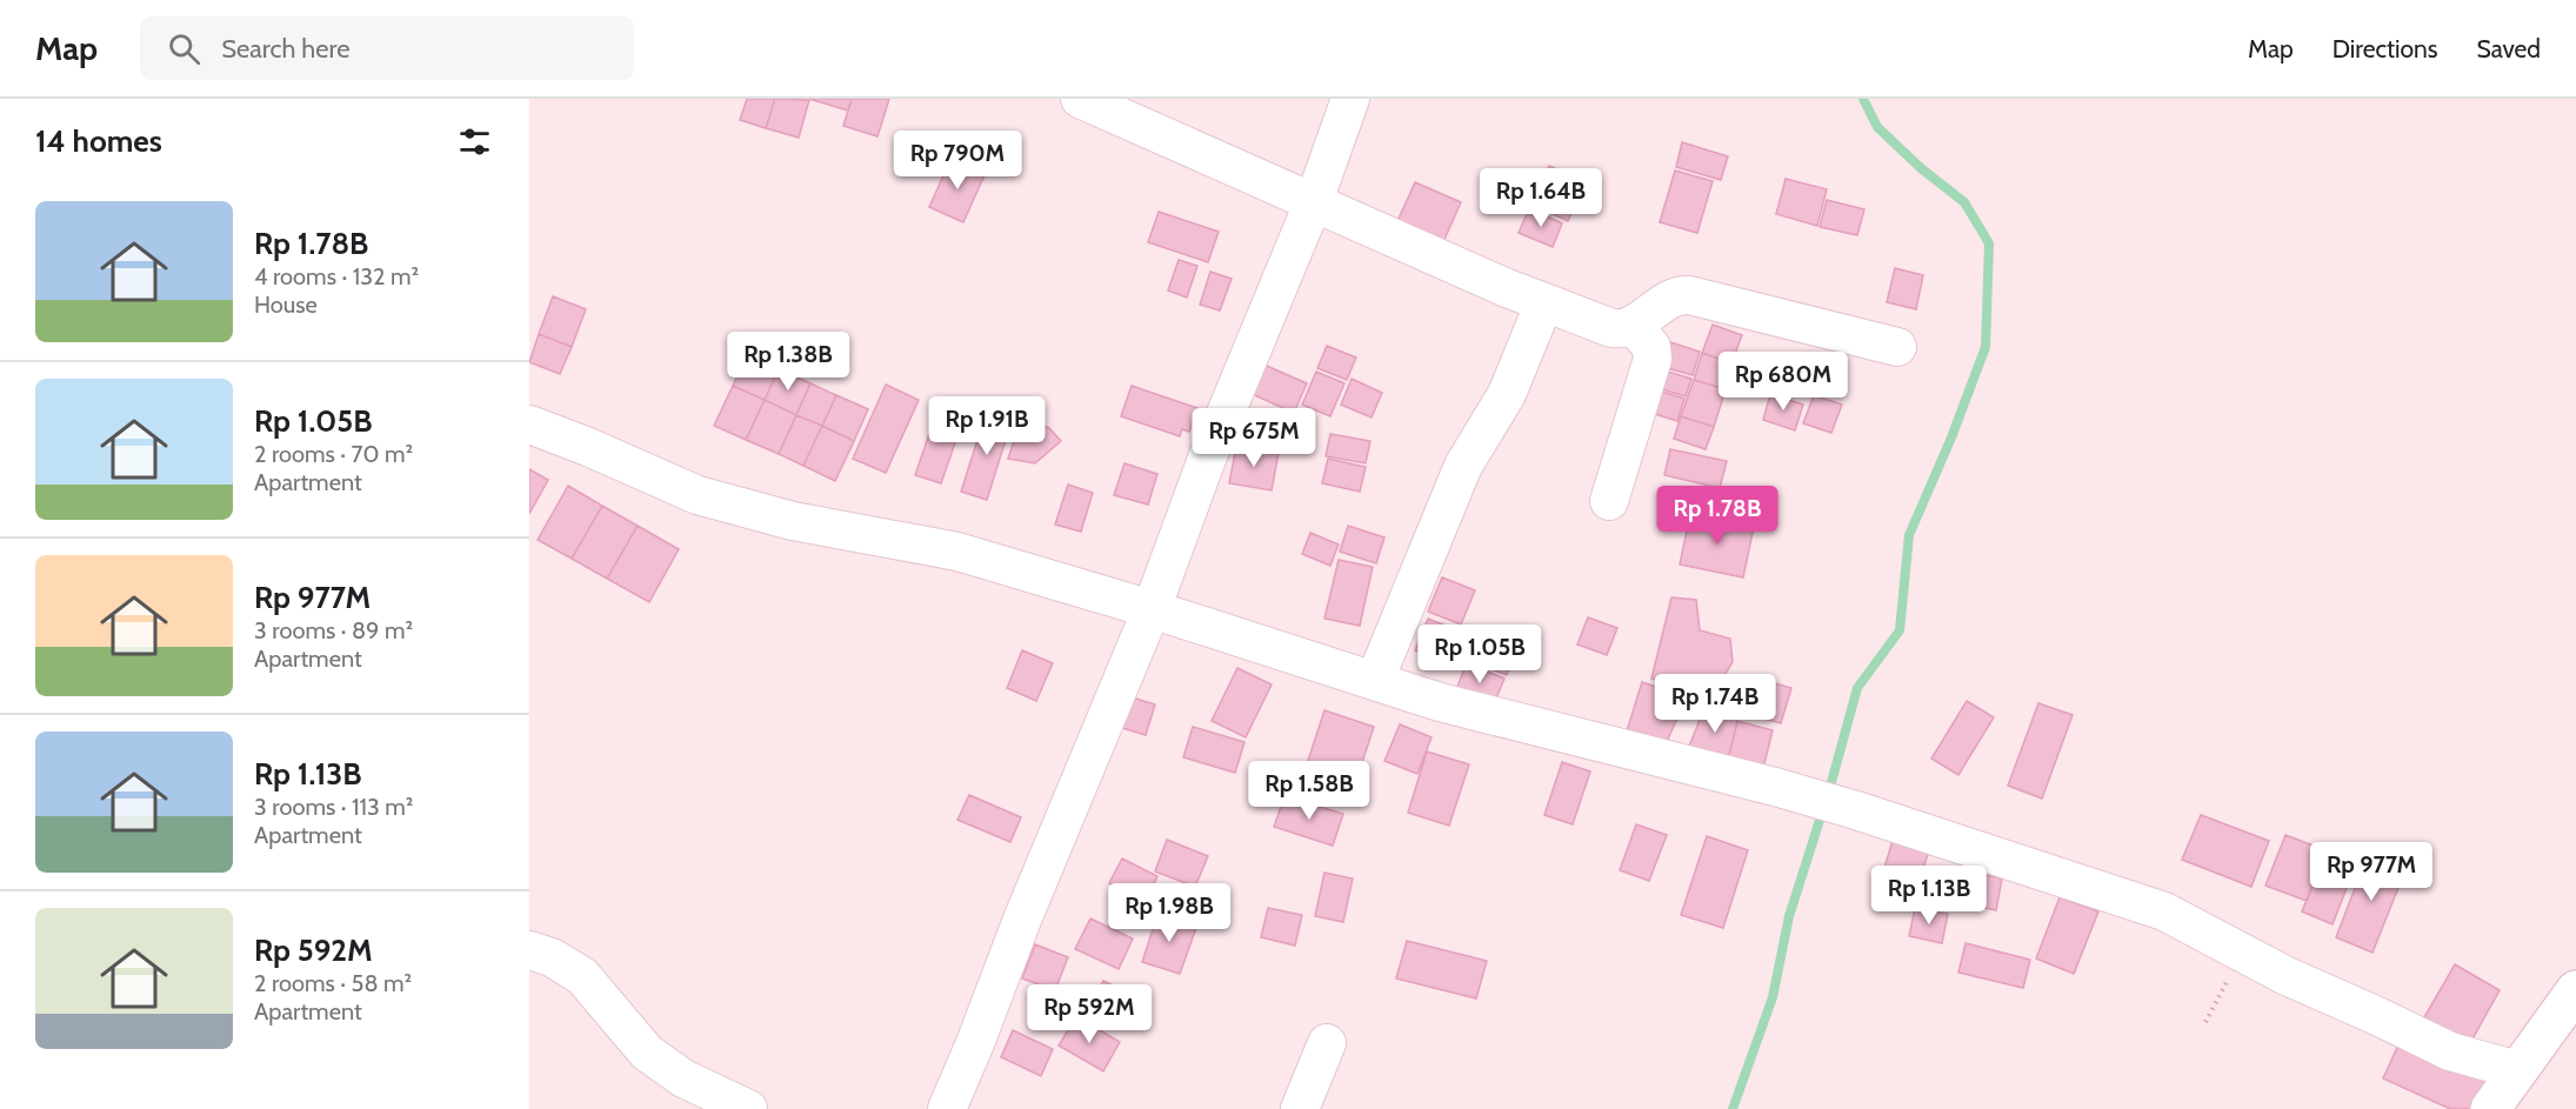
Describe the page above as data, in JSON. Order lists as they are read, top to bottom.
{
  "page": {
    "header": "Map",
    "search": "Search here",
    "nav": ["Map", "Directions", "Saved"],
    "heading": "14 homes",
    "price": [
      "Rp 790M",
      "Rp 1.64B",
      "Rp 1.38B",
      "Rp 680M",
      "Rp 1.91B",
      "Rp 675M",
      "Rp 1.78B",
      "Rp 1.05B",
      "Rp 1.74B",
      "Rp 1.58B",
      "Rp 977M",
      "Rp 1.13B",
      "Rp 1.98B",
      "Rp 592M"
    ],
    "list": [
      {
        "name": "Rp 1.78B",
        "note": "4 rooms · 132 m² · House"
      },
      {
        "name": "Rp 1.05B",
        "note": "2 rooms · 70 m² · Apartment"
      },
      {
        "name": "Rp 977M",
        "note": "3 rooms · 89 m² · Apartment"
      },
      {
        "name": "Rp 1.13B",
        "note": "3 rooms · 113 m² · Apartment"
      },
      {
        "name": "Rp 592M",
        "note": "2 rooms · 58 m² · Apartment"
      }
    ]
  }
}
